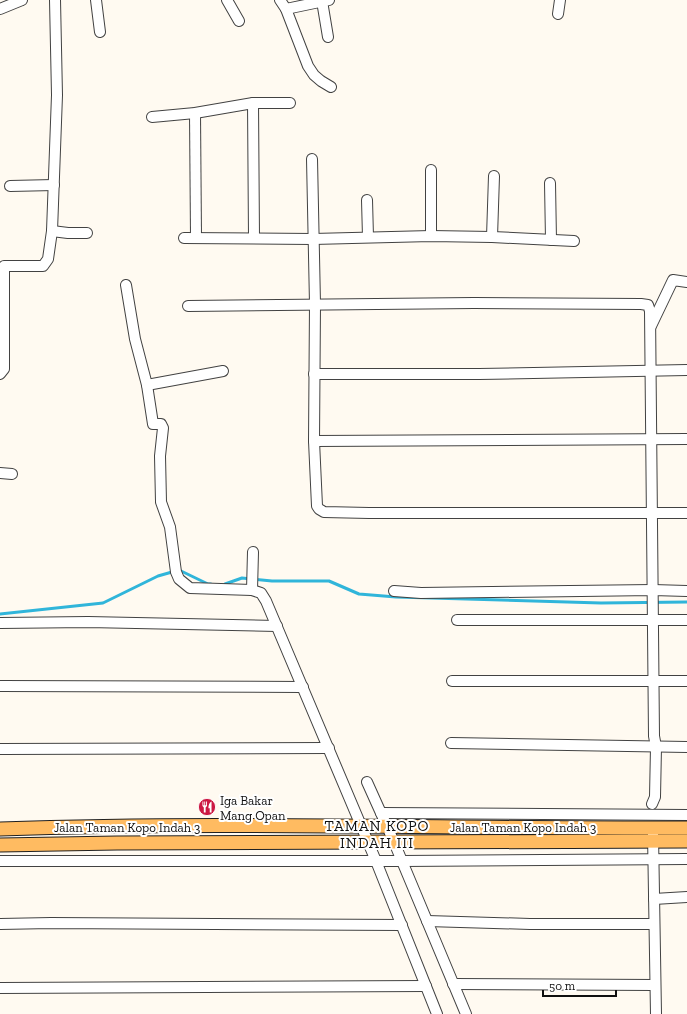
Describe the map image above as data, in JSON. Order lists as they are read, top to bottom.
{
  "streets": {
    "main road": ["Jalan Taman Kopo Indah 3"]
  },
  "districts": ["TAMAN KOPO INDAH III"],
  "places": {
    "restaurant": ["Iga Bakar Mang Opan"]
  },
  "scale_bar": "50 m"
}
